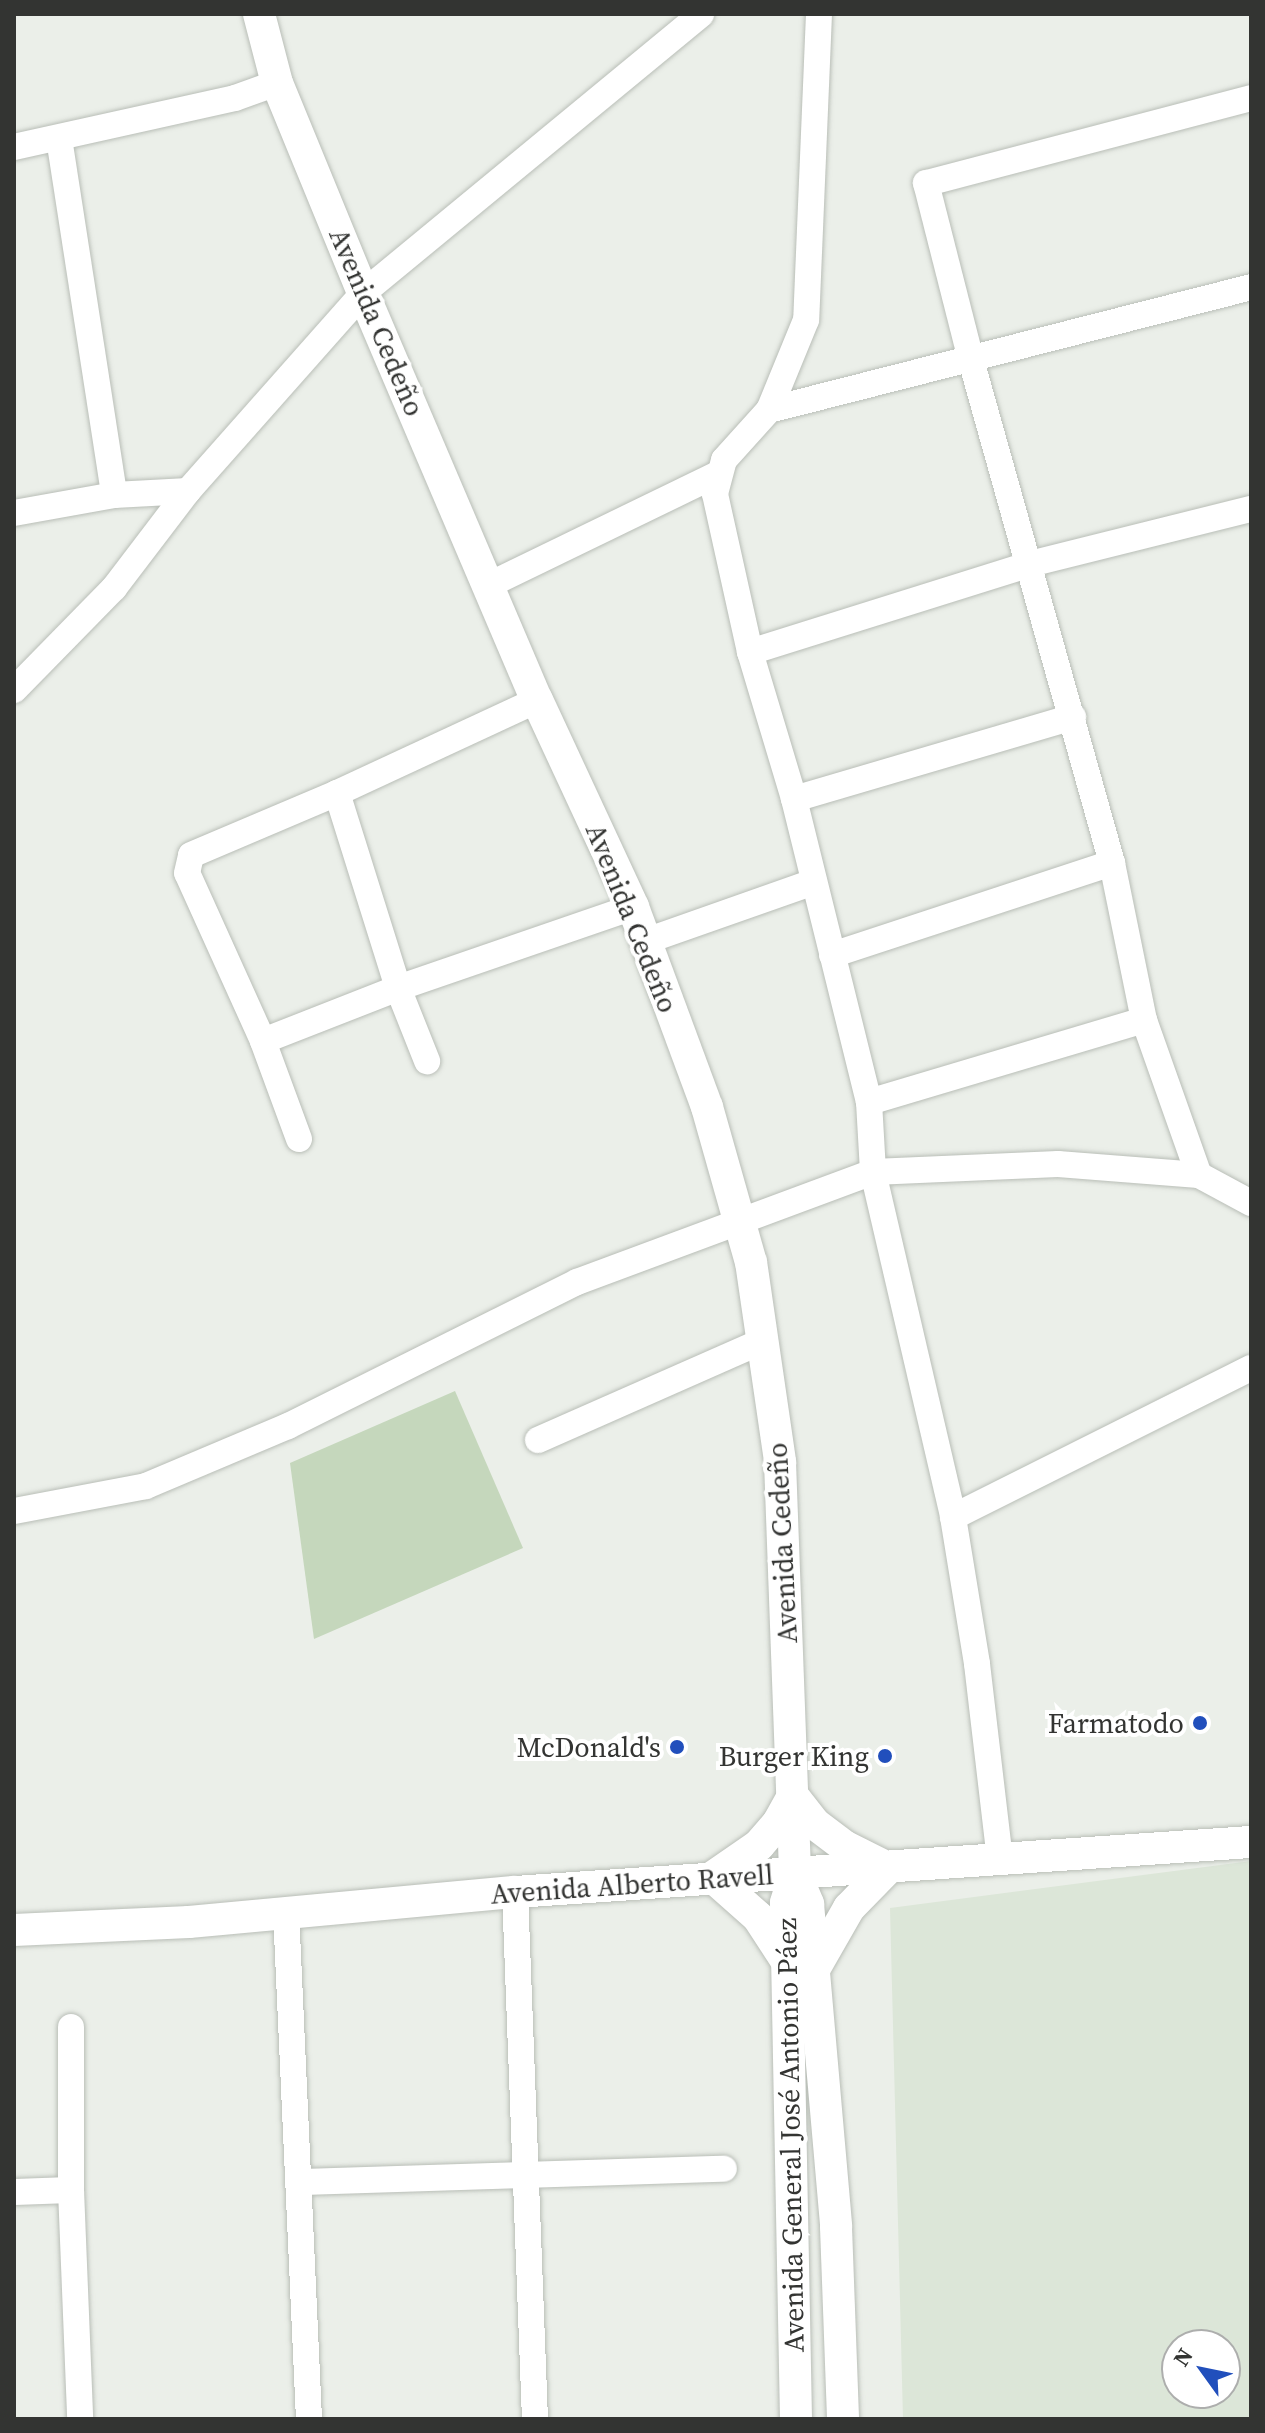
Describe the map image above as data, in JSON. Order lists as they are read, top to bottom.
{
  "streets": {
    "street": ["Avenida Cedeño", "Avenida Alberto Ravell", "Avenida General José Antonio Páez"]
  },
  "crossings": [
    ["Avenida Cedeño", "Avenida Alberto Ravell"],
    ["Avenida Cedeño", "Avenida General José Antonio Páez"],
    ["Avenida Alberto Ravell", "Avenida General José Antonio Páez"]
  ],
  "places": ["Farmatodo", "McDonald's", "Burger King"],
  "north": "top left"
}
